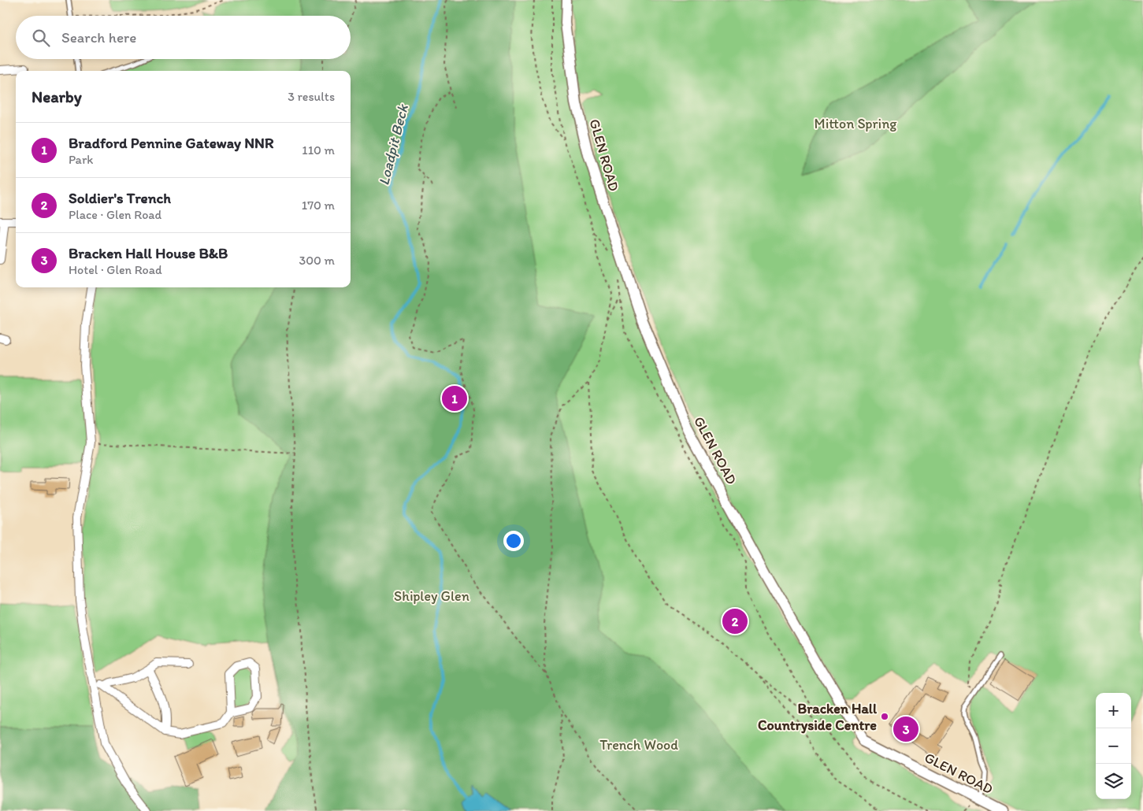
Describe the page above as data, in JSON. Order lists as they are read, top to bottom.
{
  "streets": {
    "street": ["GLEN ROAD"]
  },
  "water": ["Loadpit Beck"],
  "parks": ["Mitton Spring", "Shipley Glen", "Trench Wood"],
  "places": ["Bracken Hall Countryside Centre"],
  "page": {
    "search": "Search here",
    "heading": ["Nearby", "3 results"],
    "list": [
      {
        "mark": "1",
        "name": "Bradford Pennine Gateway NNR",
        "note": "Park",
        "value": "110 m"
      },
      {
        "mark": "2",
        "name": "Soldier's Trench",
        "note": "Place · Glen Road",
        "value": "170 m"
      },
      {
        "mark": "3",
        "name": "Bracken Hall House B&B",
        "note": "Hotel · Glen Road",
        "value": "300 m"
      }
    ],
    "pins": ["1", "2", "3"],
    "map_buttons": ["+", "−"]
  }
}
